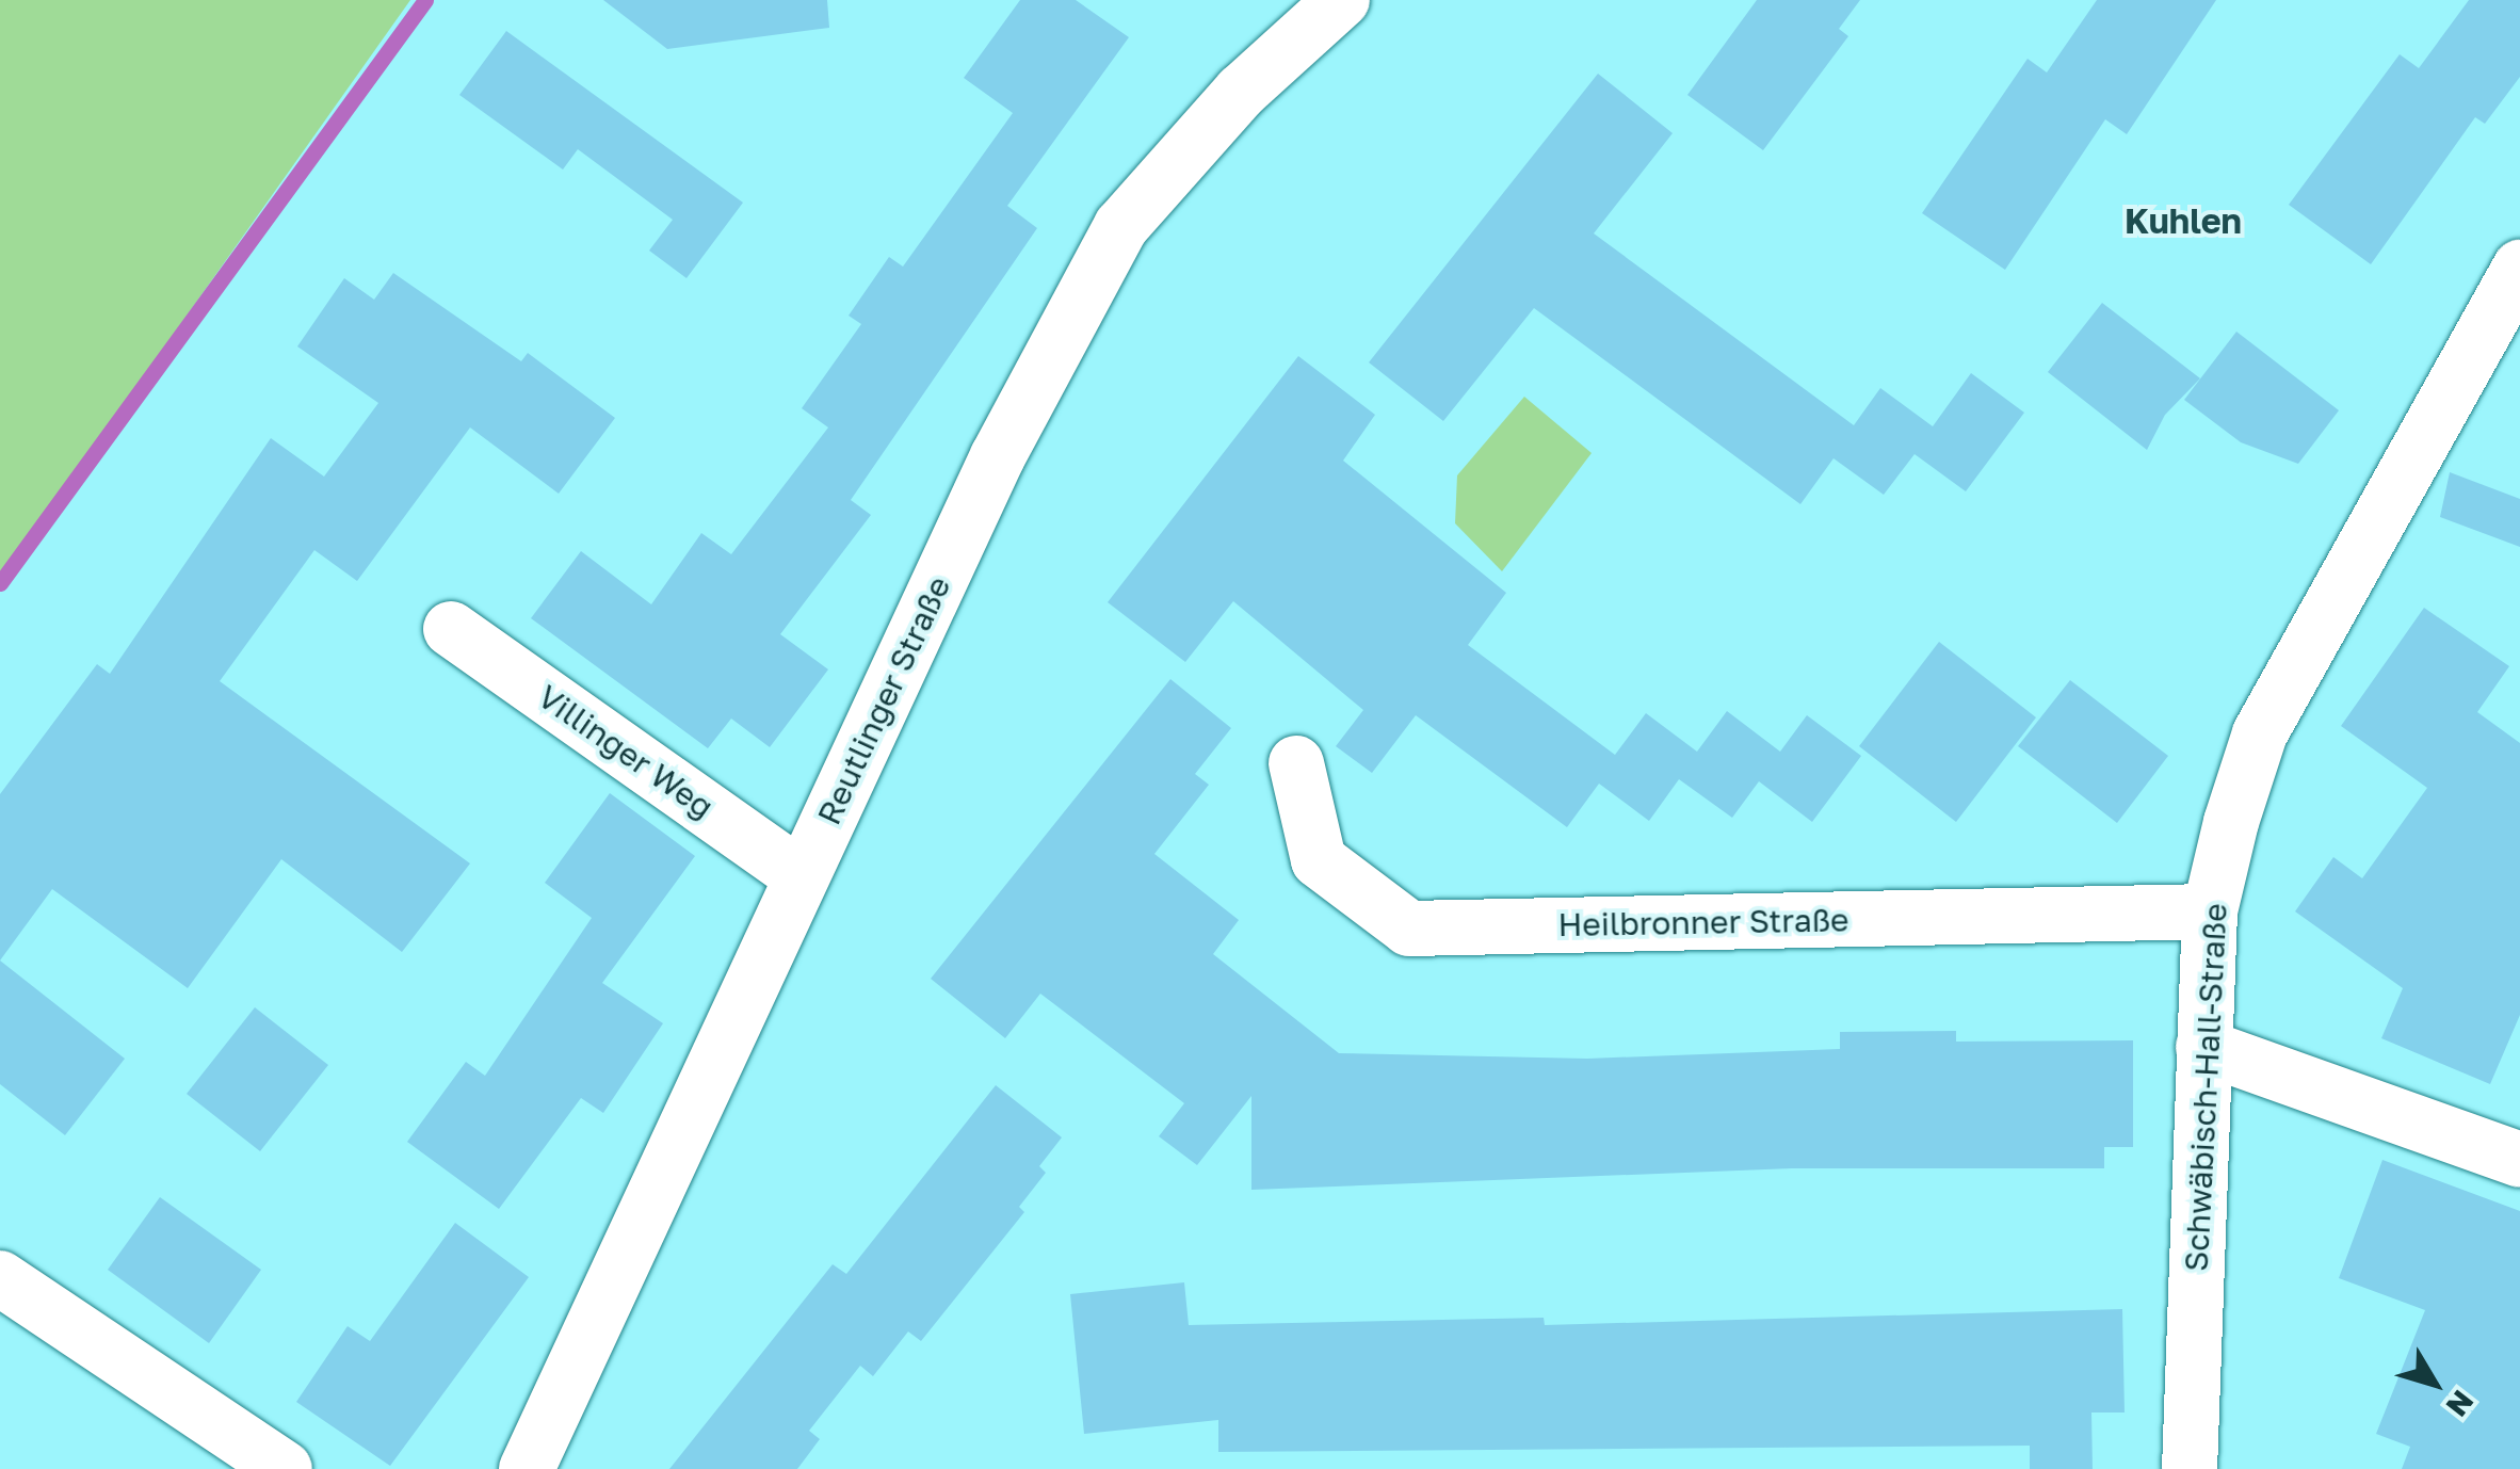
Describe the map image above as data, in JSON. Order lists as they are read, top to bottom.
{
  "streets": {
    "street": [
      "Reutlinger Straße",
      "Villinger Weg",
      "Heilbronner Straße",
      "Schwäbisch-Hall-Straße"
    ]
  },
  "crossings": [
    ["Reutlinger Straße", "Villinger Weg"],
    ["Heilbronner Straße", "Schwäbisch-Hall-Straße"]
  ],
  "districts": ["Kuhlen"],
  "north": "bottom right"
}
